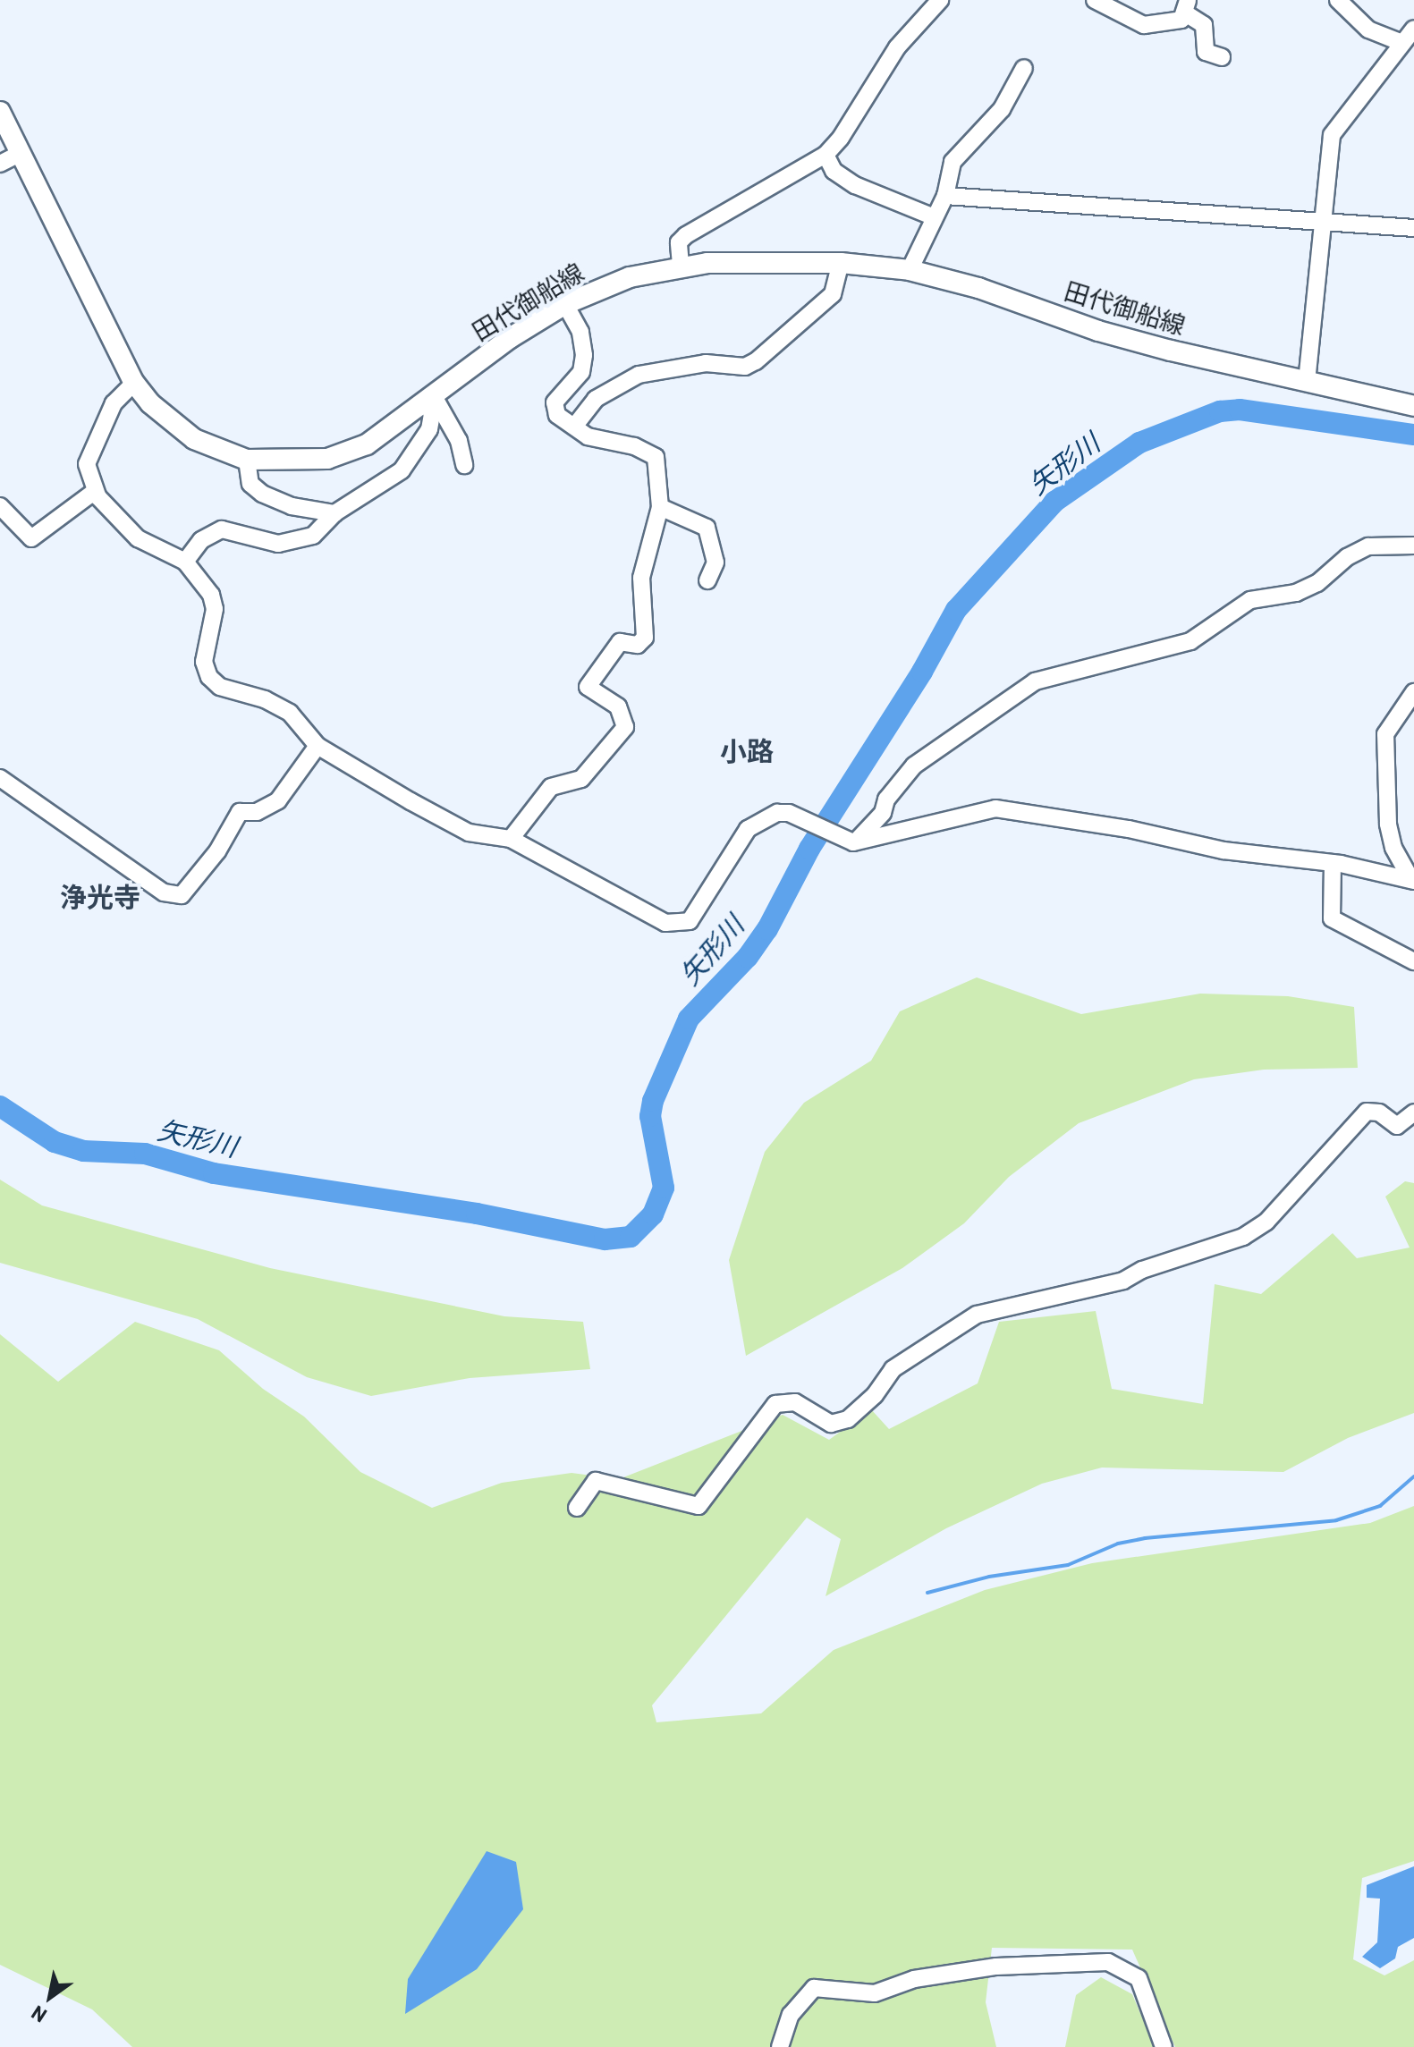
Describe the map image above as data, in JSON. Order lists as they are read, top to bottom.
{
  "streets": {
    "main road": ["田代御船線"]
  },
  "districts": ["小路", "浄光寺"],
  "water": ["矢形川"],
  "north": "bottom left"
}
